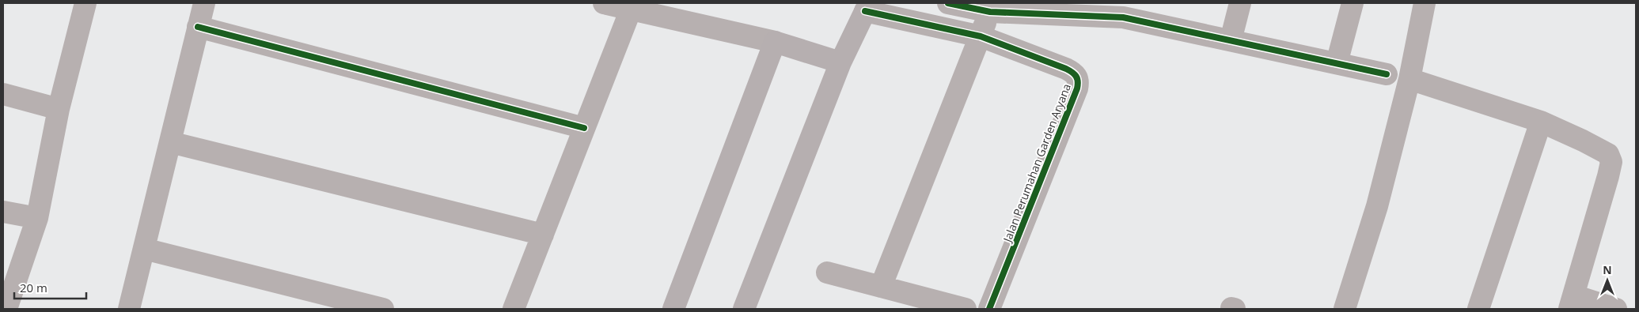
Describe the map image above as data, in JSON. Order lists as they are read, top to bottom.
{
  "streets": {
    "street": ["Jalan Perumahan Garden Aryana"]
  },
  "scale_bar": "20 m",
  "north": "top"
}
